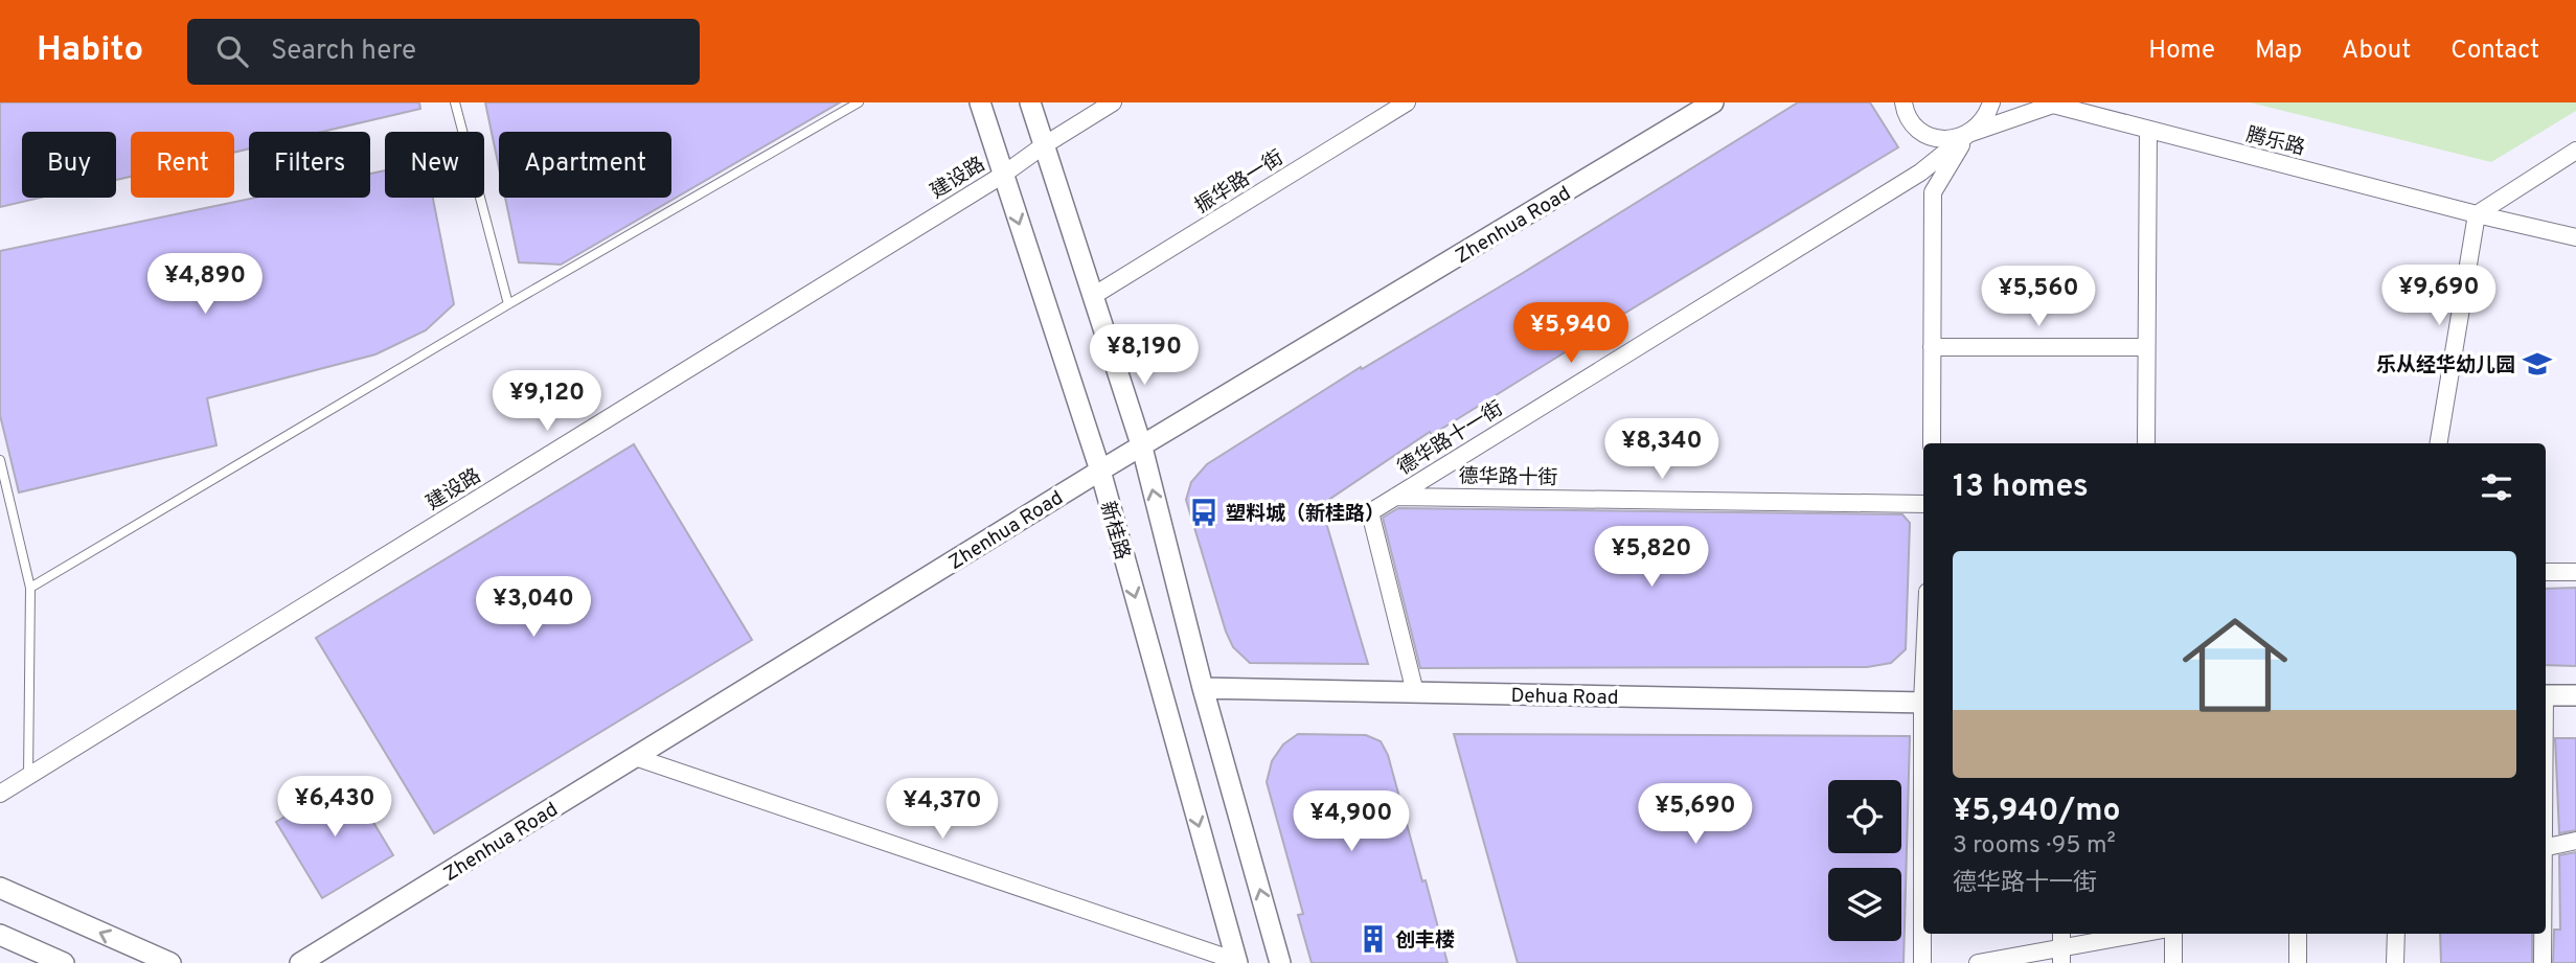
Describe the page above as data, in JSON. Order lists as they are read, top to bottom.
{
  "streets": {
    "street": [
      "腾乐路",
      "建设路",
      "振华路一街",
      "Zhenhua Road",
      "德华路十一街",
      "德华路十街",
      "新桂路",
      "Dehua Road"
    ]
  },
  "crossings": [
    ["腾乐路", "德华路十一街"],
    ["建设路", "新桂路"],
    ["Zhenhua Road", "新桂路"],
    ["德华路十一街", "德华路十街"],
    ["德华路十一街", "Dehua Road"]
  ],
  "places": {
    "school or university": ["乐从经华幼儿园"],
    "bus stop": ["塑料城（新桂路）"],
    "building": ["创丰楼"]
  },
  "page": {
    "header": "Habito",
    "search": "Search here",
    "nav": [
      "Home",
      "Map",
      "About",
      "Contact"
    ],
    "chip": [
      "Buy",
      "Rent",
      "Filters",
      "New",
      "Apartment"
    ],
    "price": [
      "¥4,890",
      "¥9,690",
      "¥5,560",
      "¥5,940",
      "¥8,190",
      "¥9,120",
      "¥8,340",
      "¥5,820",
      "¥3,040",
      "¥6,430",
      "¥4,370",
      "¥5,690",
      "¥4,900"
    ],
    "heading": "13 homes",
    "list": [
      {
        "name": "¥5,940/mo",
        "note": "3 rooms · 95 m² · 德华路十一街"
      }
    ]
  }
}
